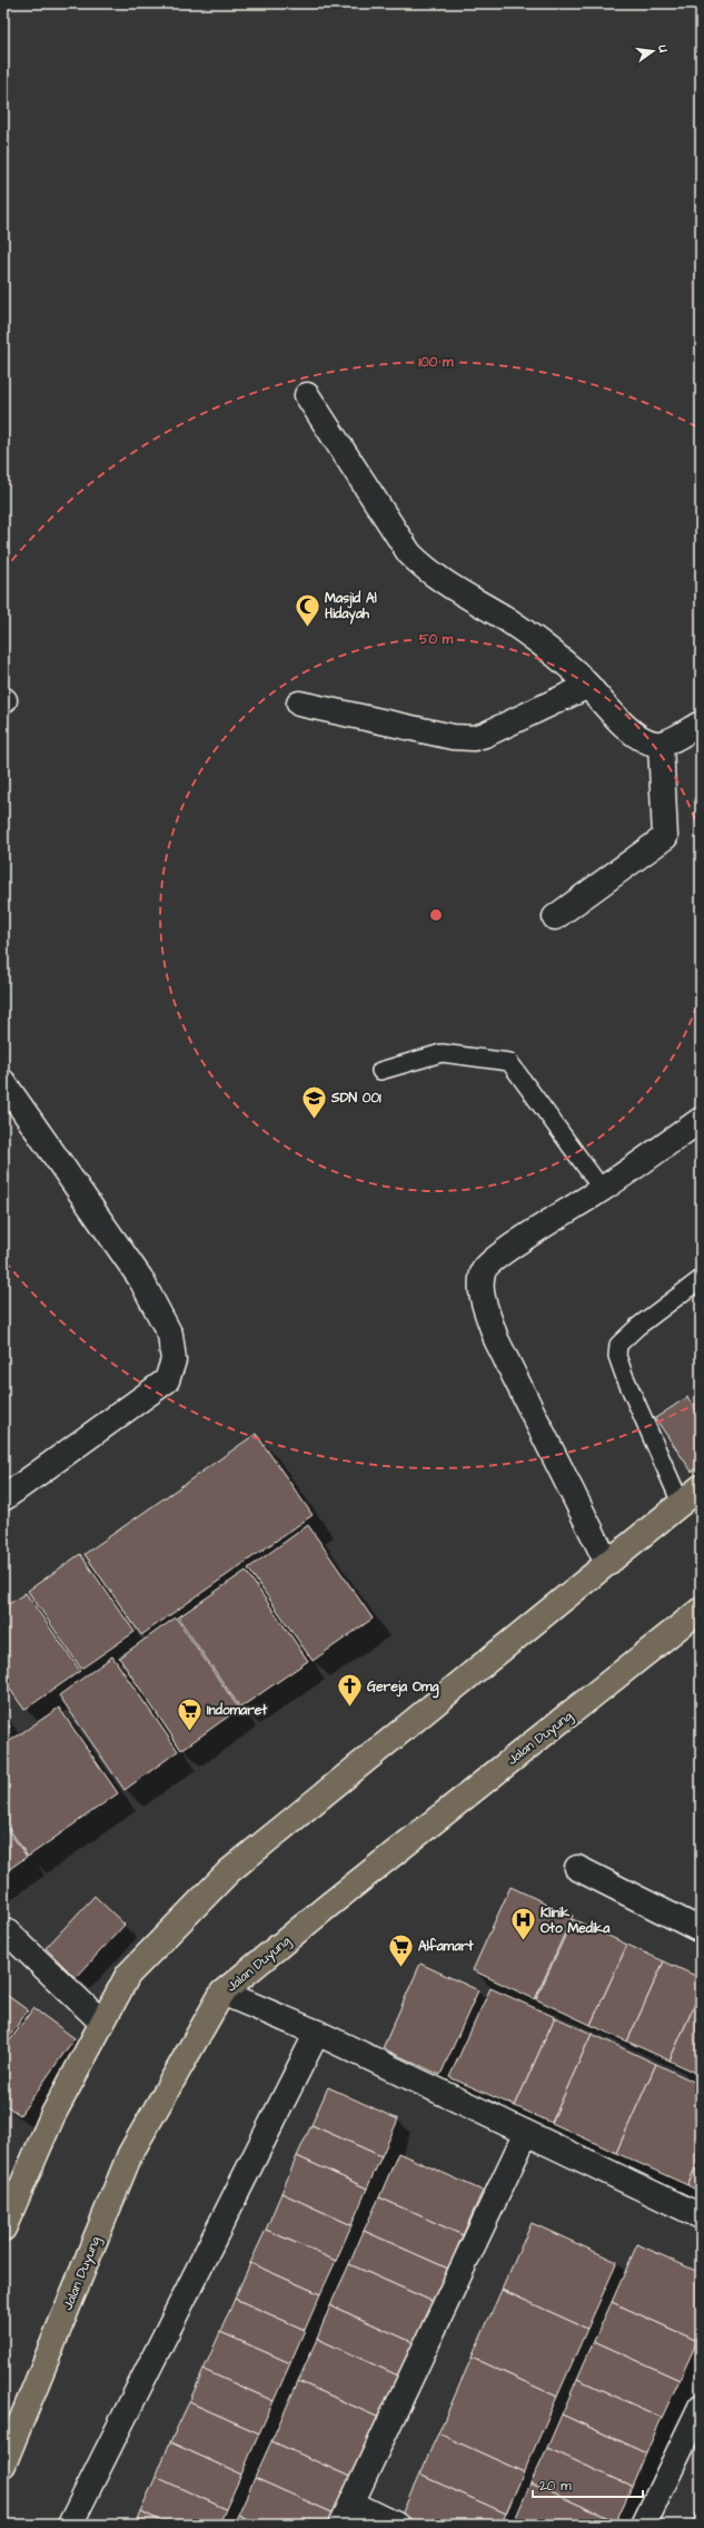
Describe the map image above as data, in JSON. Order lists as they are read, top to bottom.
{
  "streets": {
    "highway": ["Jalan Duyung"]
  },
  "places": {
    "mosque": ["Masjid Al Hidayah"],
    "school or university": ["SDN 001"],
    "church": ["Gereja Omg"],
    "supermarket": ["Indomaret", "Alfamart"],
    "hospital": ["Klinik Oto Medika"]
  },
  "scale_bar": "20 m",
  "north": "right",
  "rings": ["100 m", "50 m"]
}
